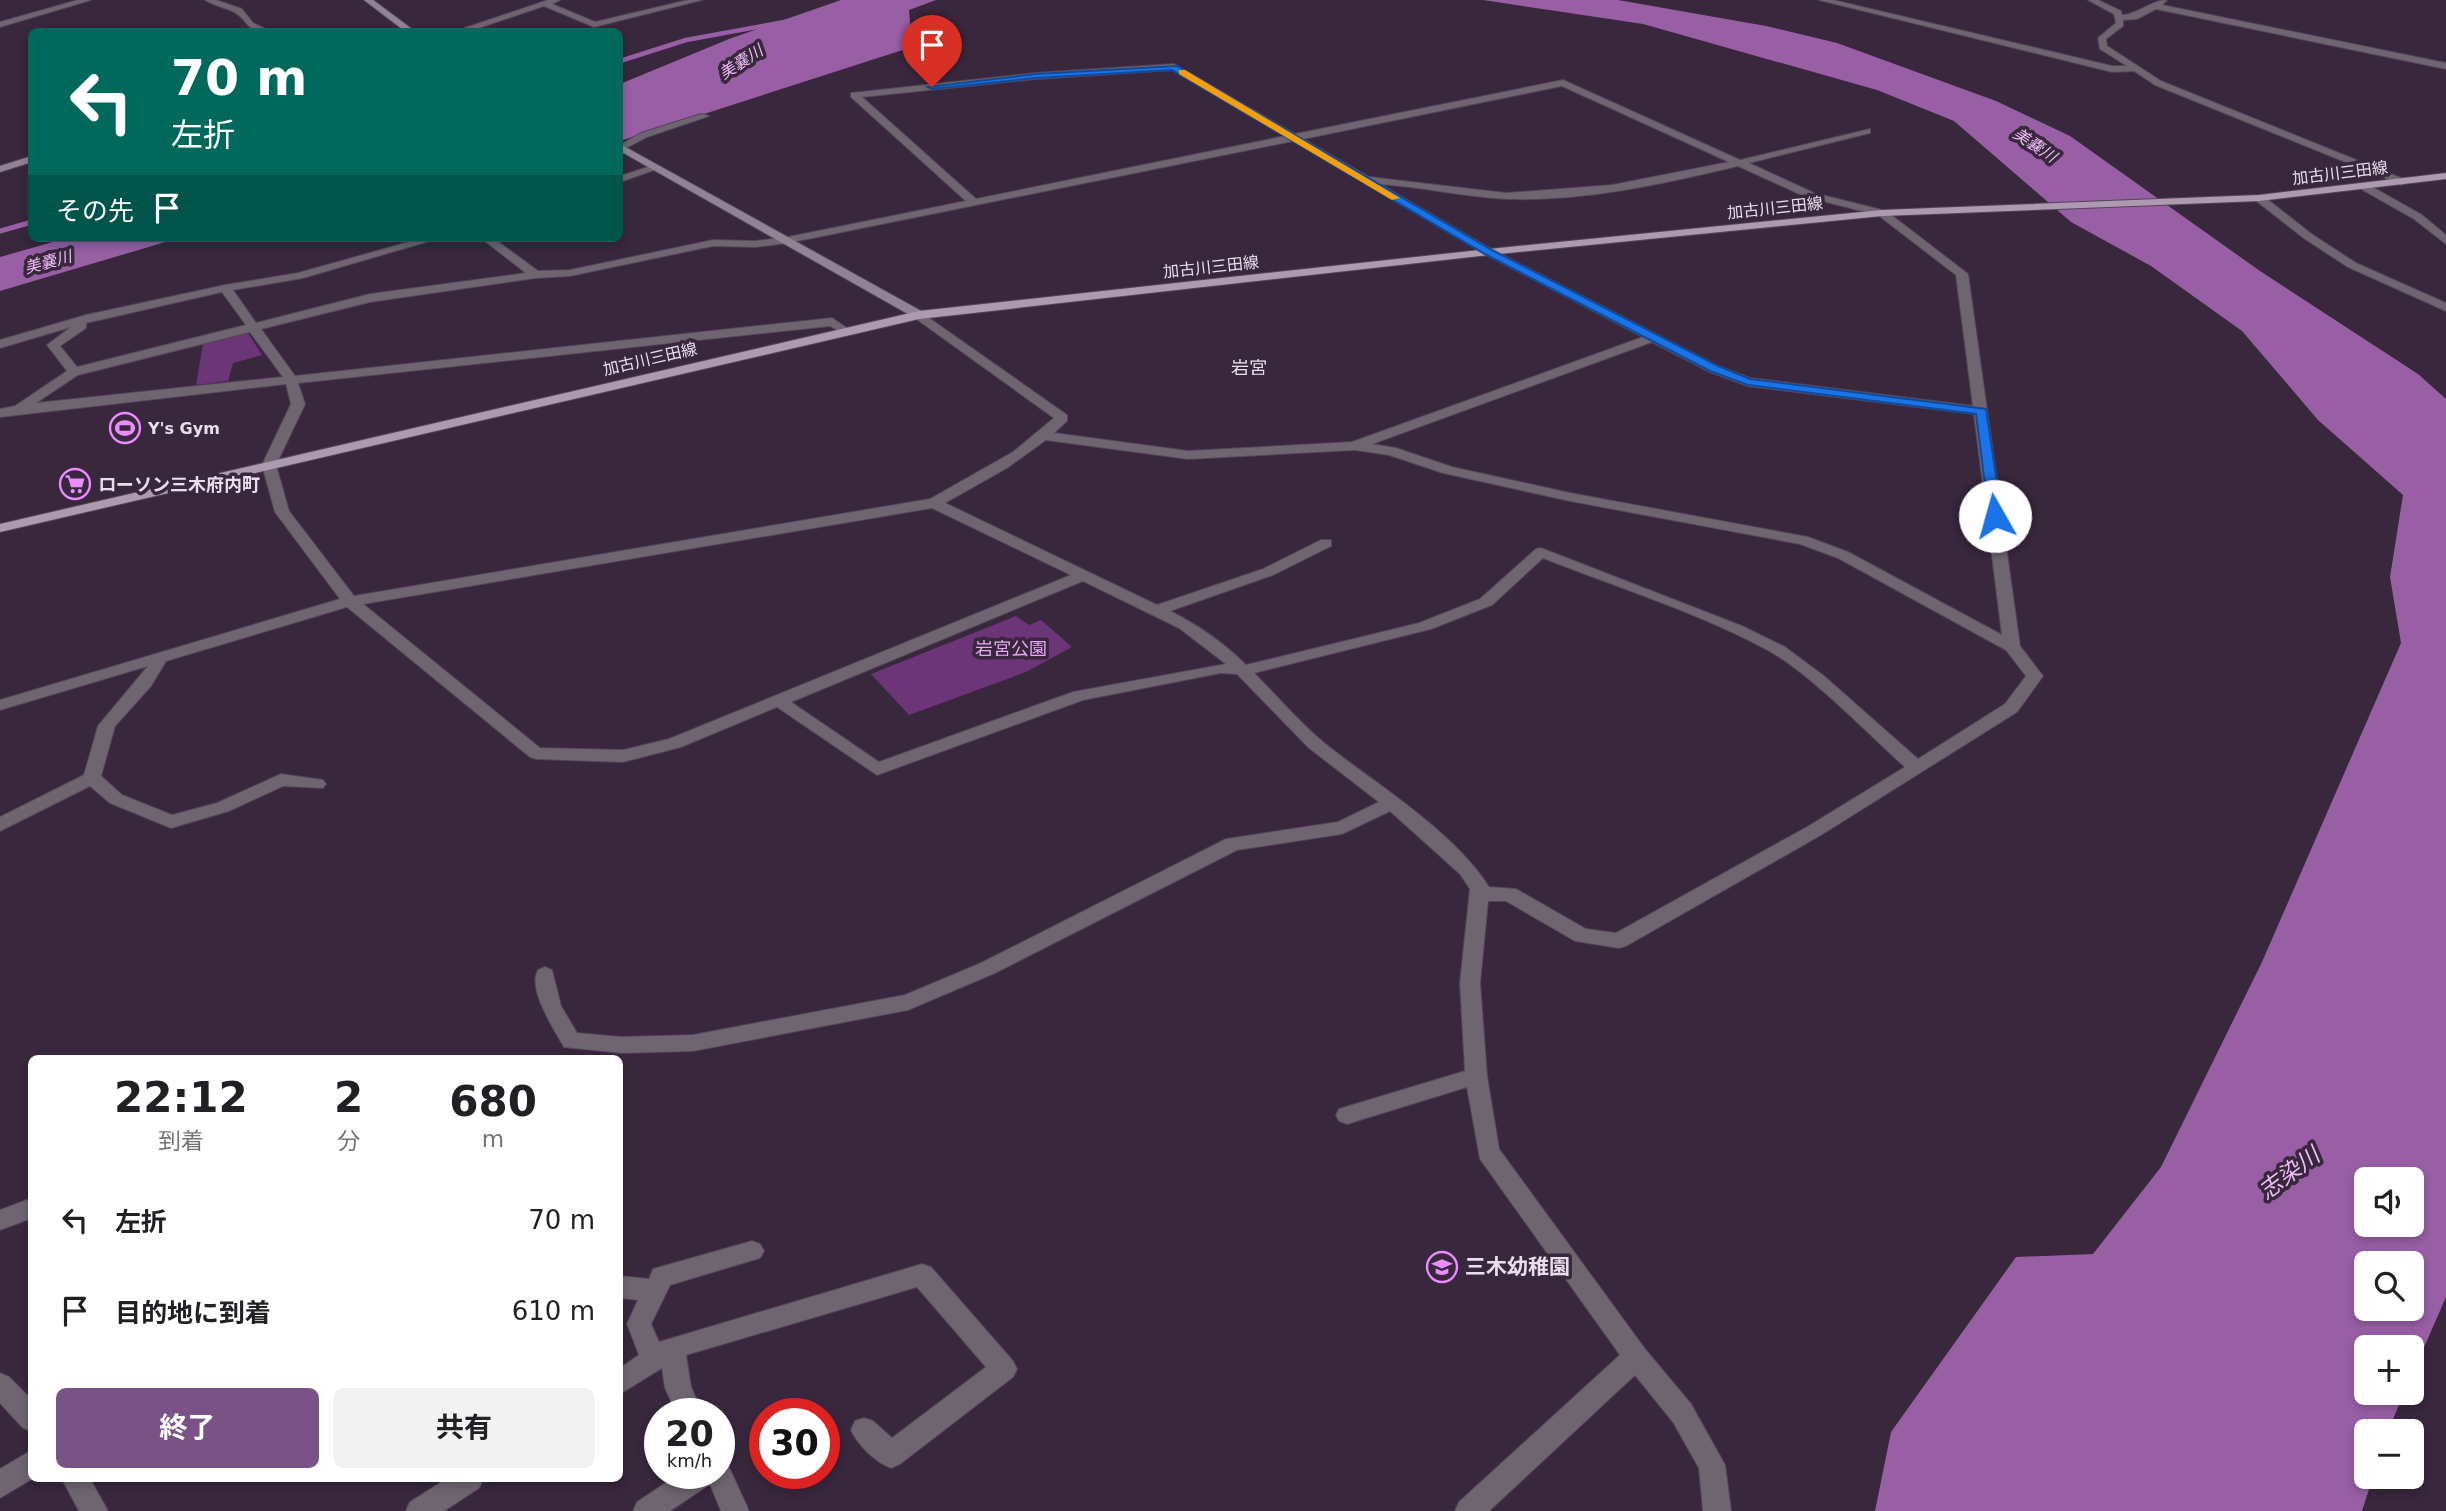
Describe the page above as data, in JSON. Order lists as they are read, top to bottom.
{
  "streets": {
    "main road": ["加古川三田線"]
  },
  "districts": ["岩宮"],
  "water": ["美嚢川", "志染川"],
  "parks": ["岩宮公園"],
  "places": {
    "sports": ["Y's Gym"],
    "supermarket": ["ローソン三木府内町"],
    "school or university": ["三木幼稚園"]
  },
  "page": {
    "turn": ["70 m", "左折"],
    "then": "その先",
    "eta": [
      "22:12",
      "到着",
      "2",
      "分",
      "680",
      "m"
    ],
    "map_buttons": ["+", "−"],
    "list": [
      {
        "name": "左折",
        "value": "70 m"
      },
      {
        "name": "目的地に到着",
        "value": "610 m"
      }
    ],
    "buttons": ["終了", "共有"],
    "speed": "20 km/h",
    "limit": "30"
  }
}
